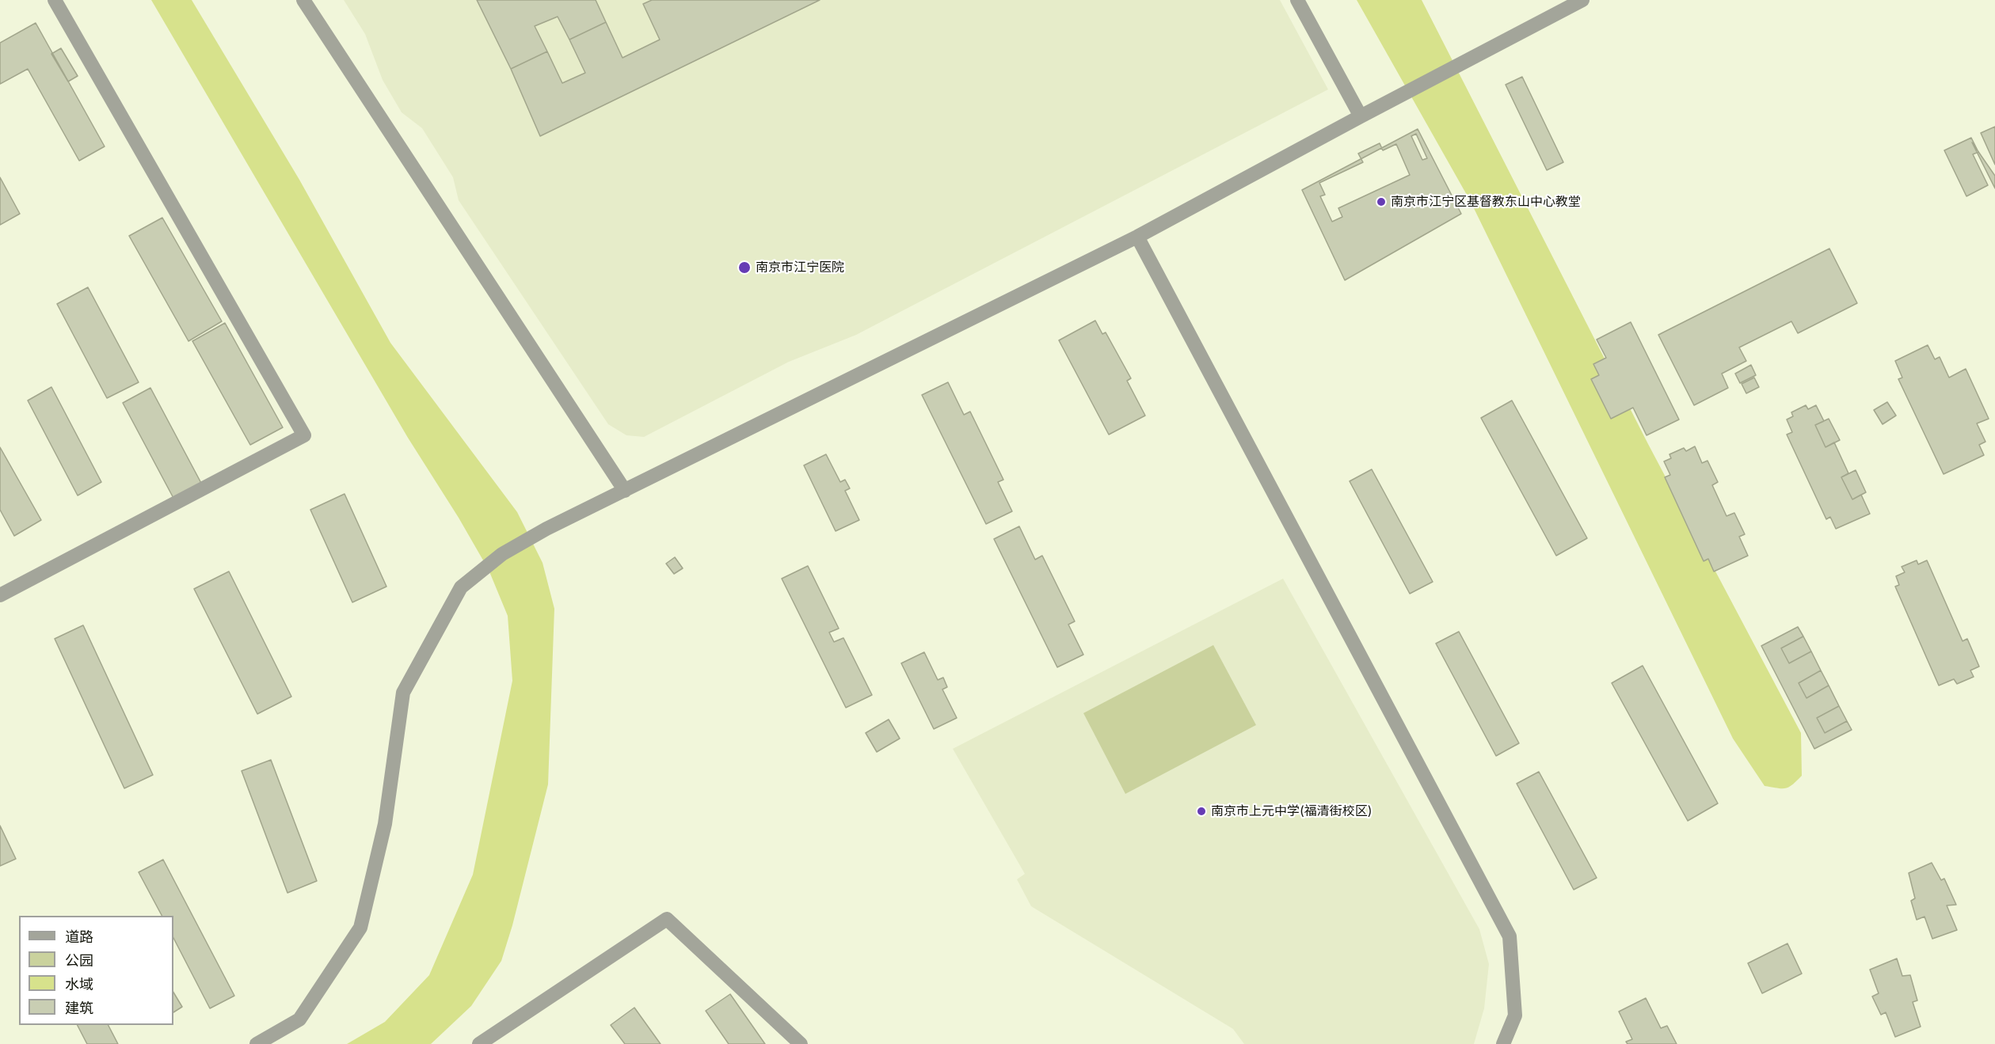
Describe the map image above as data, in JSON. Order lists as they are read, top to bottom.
{
  "places": ["南京市江宁区基督教东山中心教堂", "南京市江宁医院", "南京市上元中学(福清街校区)"],
  "legend": [
    "道路",
    "公园",
    "水域",
    "建筑"
  ]
}
